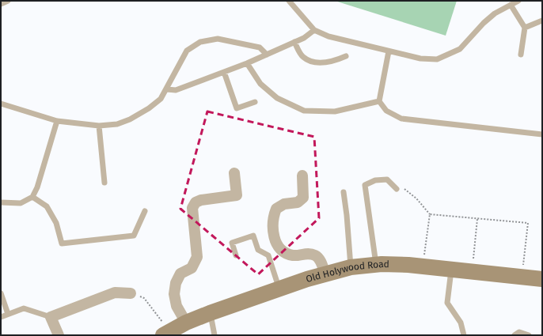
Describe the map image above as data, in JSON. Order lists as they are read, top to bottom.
{
  "streets": {
    "street": ["Old Holywood Road"]
  }
}
